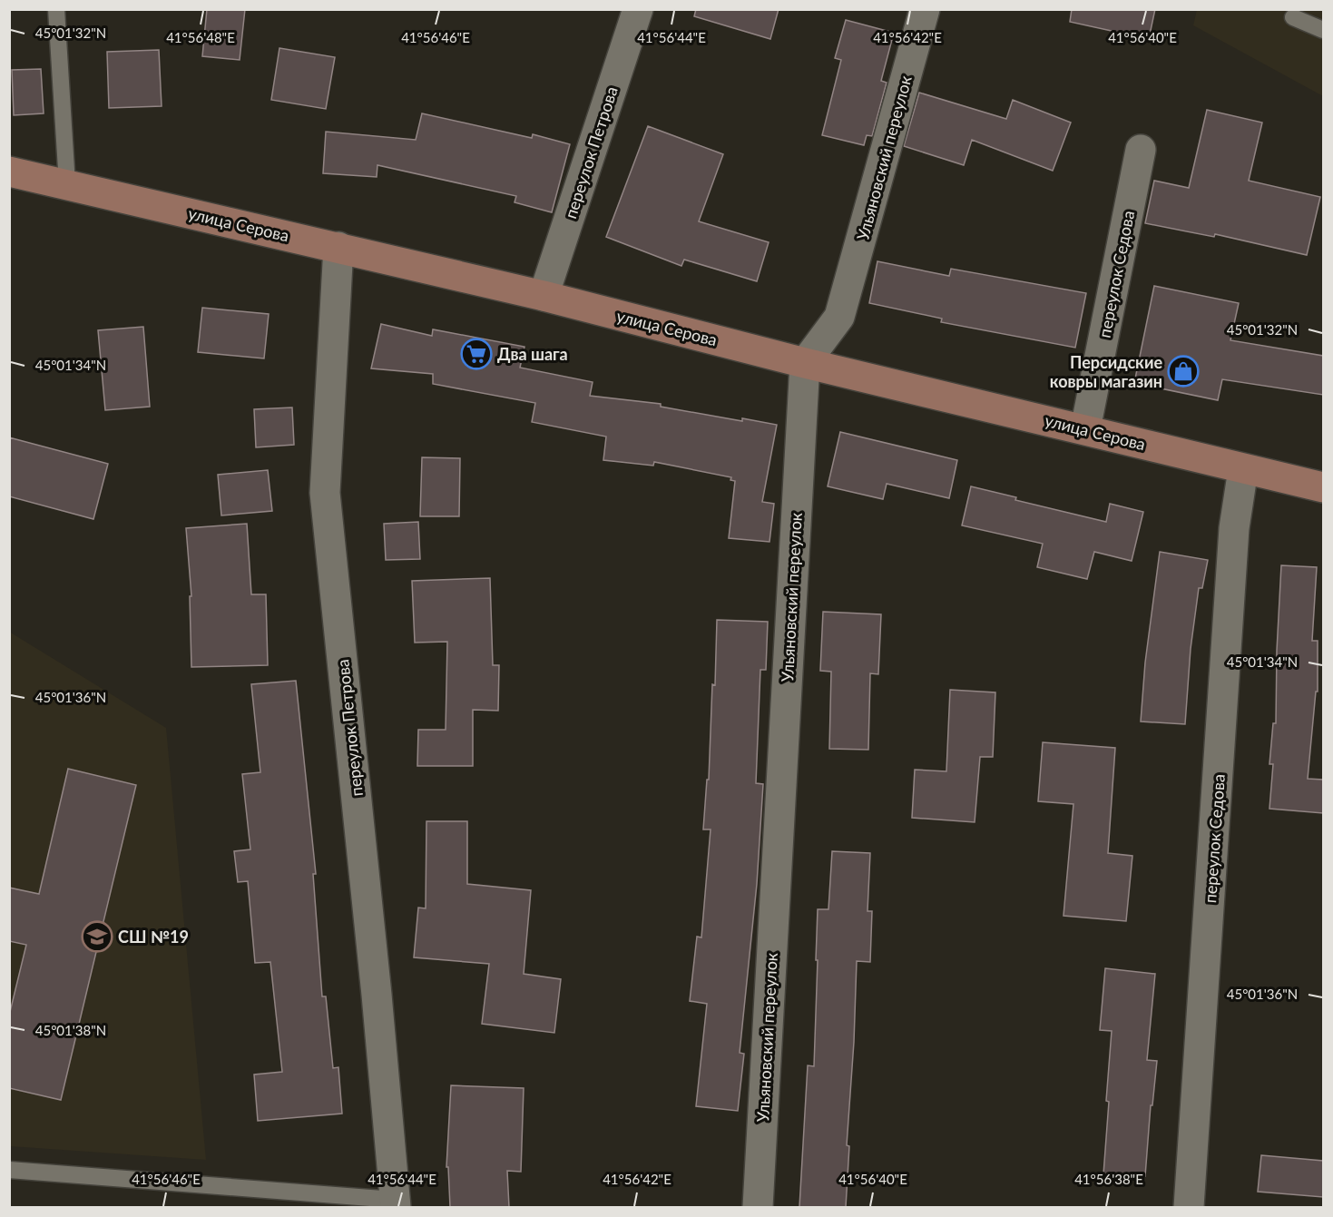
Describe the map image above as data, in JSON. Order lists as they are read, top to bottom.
{
  "streets": {
    "main road": ["улица Серова"],
    "street": ["переулок Петрова", "Ульяновский переулок", "переулок Седова"]
  },
  "crossings": [
    ["переулок Петрова", "улица Серова"],
    ["Ульяновский переулок", "улица Серова"],
    ["улица Серова", "переулок Седова"]
  ],
  "places": {
    "supermarket": ["Два шага"],
    "shop": ["Персидские ковры магазин"],
    "school or university": ["СШ №19"]
  },
  "coordinates": [
    "45°01'32\"N",
    "41°56'48\"E",
    "41°56'46\"E",
    "41°56'44\"E",
    "41°56'42\"E",
    "41°56'40\"E",
    "45°01'34\"N",
    "45°01'36\"N",
    "45°01'38\"N",
    "41°56'38\"E"
  ]
}
